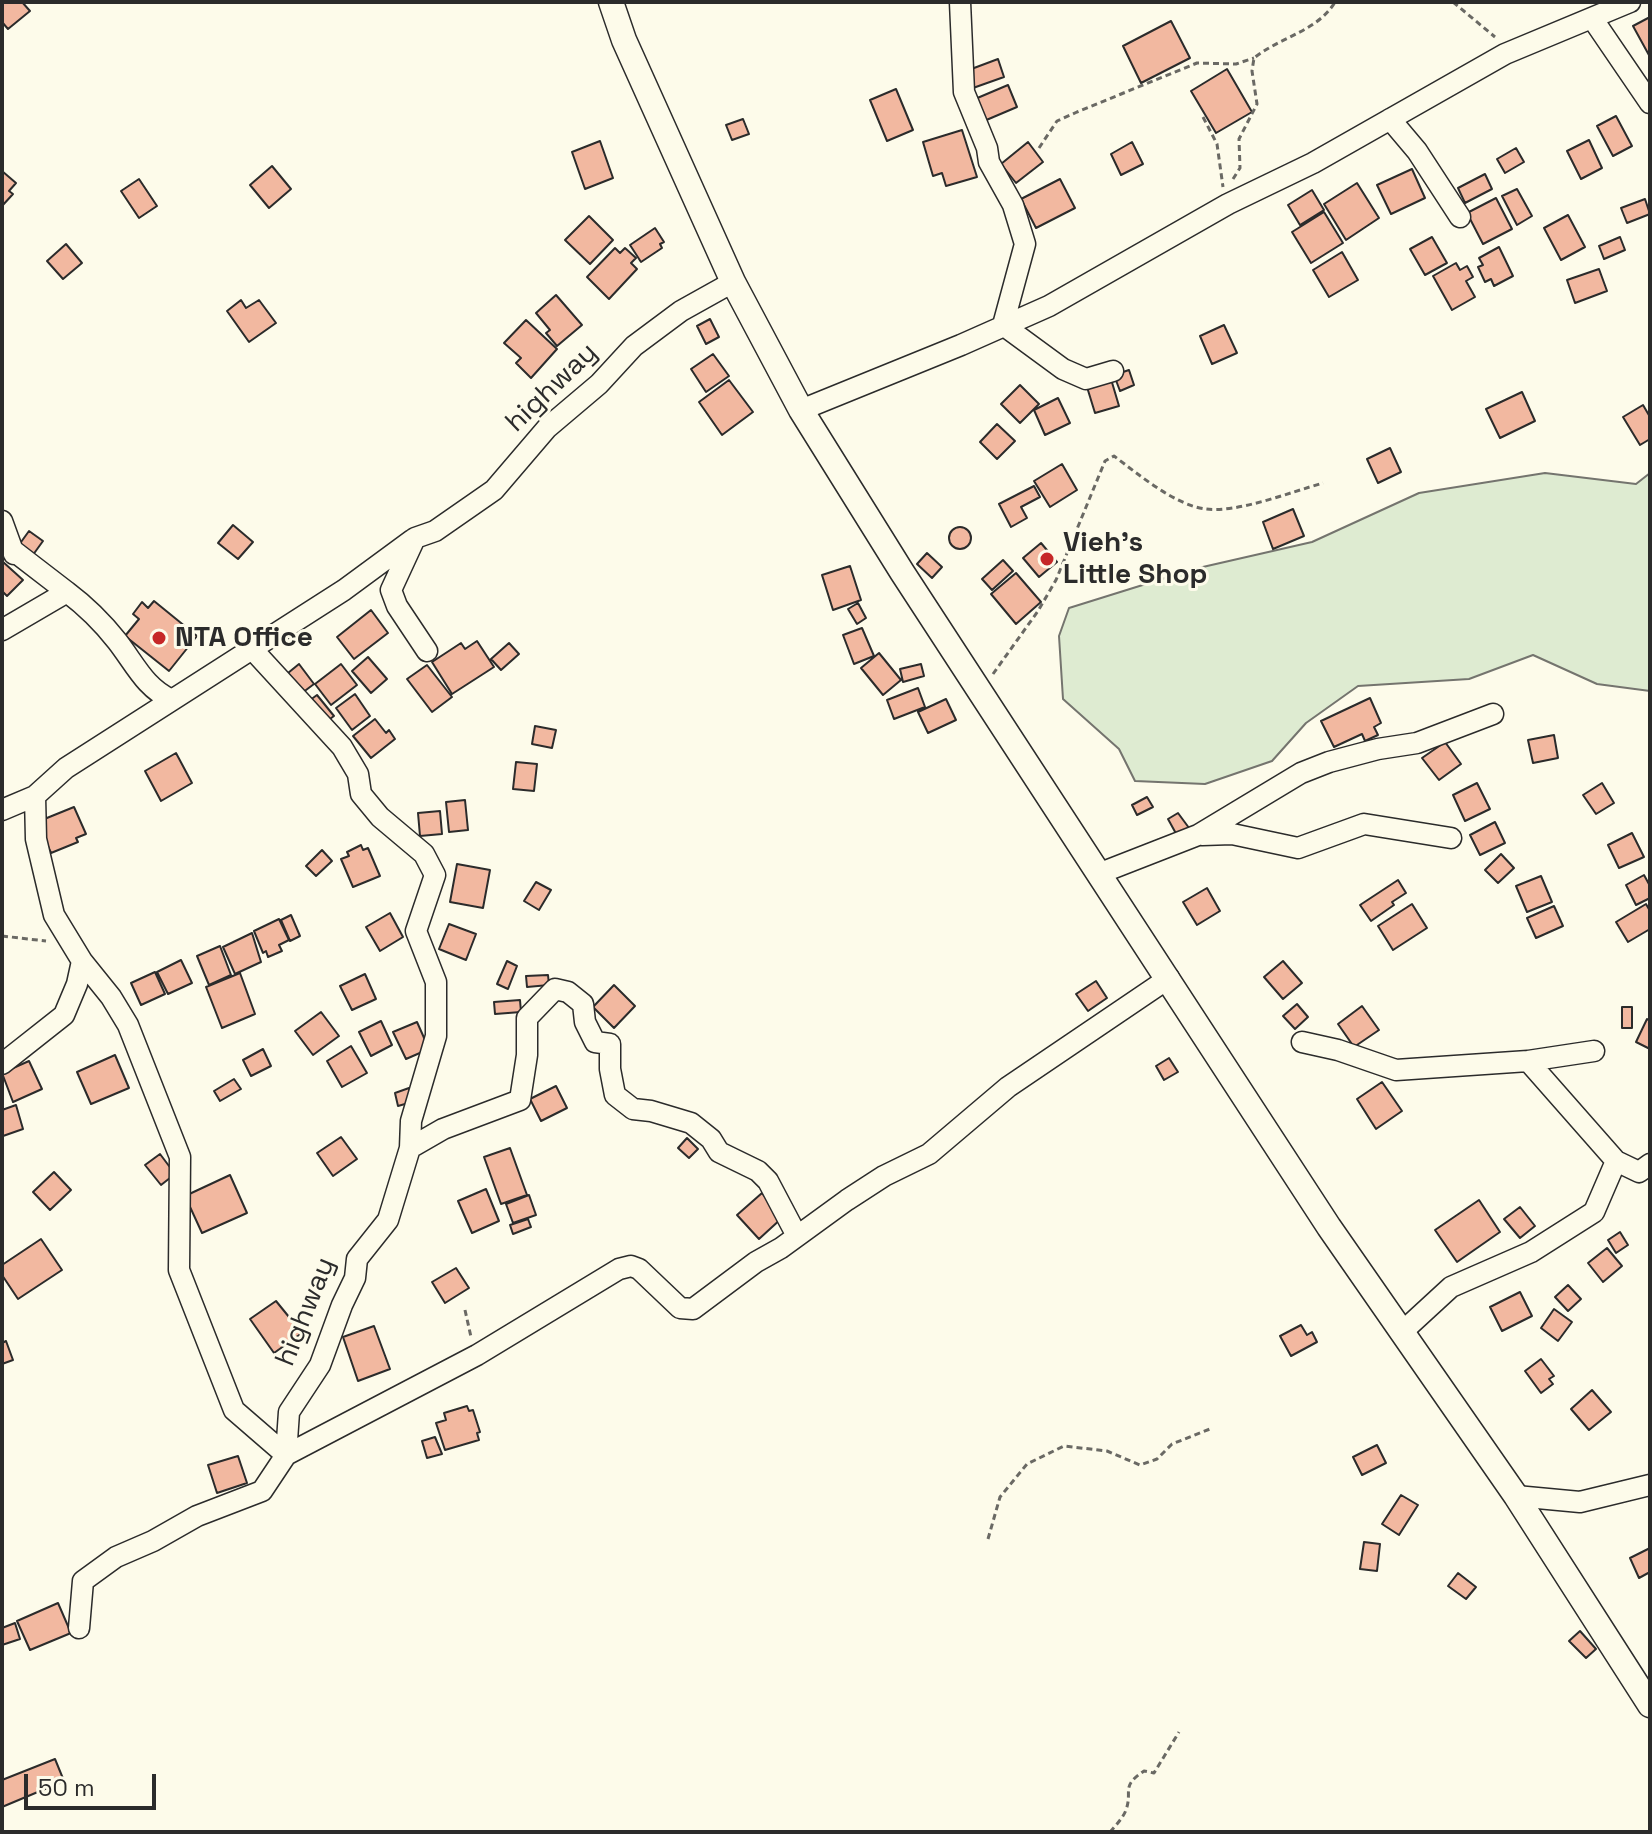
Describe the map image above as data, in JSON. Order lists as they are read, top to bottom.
{
  "streets": {
    "street": ["highway"]
  },
  "places": ["Vieh's Little Shop", "NTA Office"],
  "scale_bar": "50 m"
}
